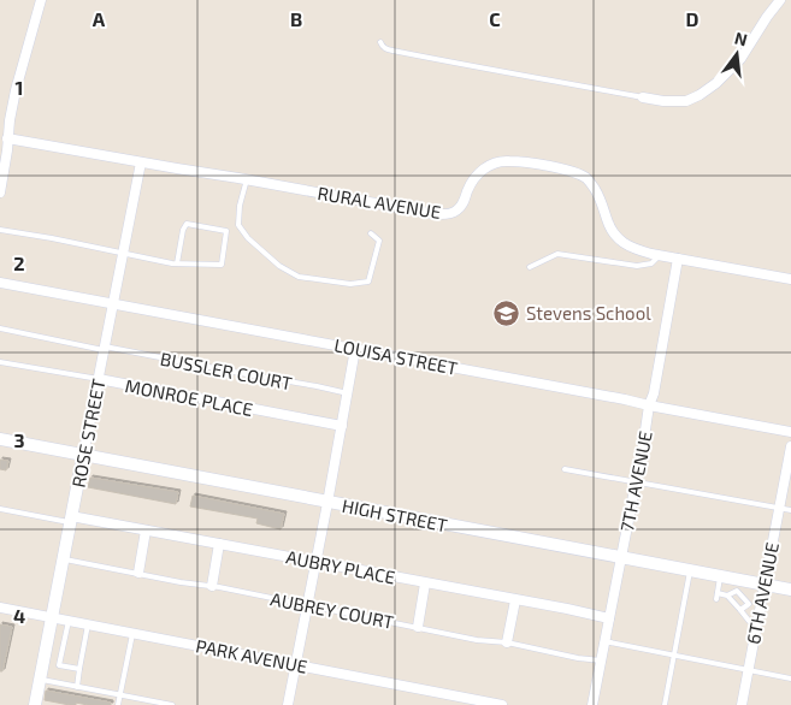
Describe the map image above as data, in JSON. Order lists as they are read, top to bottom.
{
  "streets": {
    "main road": ["ROSE STREET", "HIGH STREET"],
    "street": [
      "RURAL AVENUE",
      "LOUISA STREET",
      "MONROE PLACE",
      "7TH AVENUE",
      "AUBRY PLACE",
      "6TH AVENUE",
      "PARK AVENUE"
    ],
    "lane": ["BUSSLER COURT", "AUBREY COURT"]
  },
  "crossings": [
    ["RURAL AVENUE", "ROSE STREET"],
    ["RURAL AVENUE", "7TH AVENUE"],
    ["LOUISA STREET", "ROSE STREET"],
    ["LOUISA STREET", "7TH AVENUE"],
    ["BUSSLER COURT", "ROSE STREET"],
    ["MONROE PLACE", "ROSE STREET"],
    ["ROSE STREET", "HIGH STREET"],
    ["ROSE STREET", "AUBRY PLACE"],
    ["ROSE STREET", "AUBREY COURT"],
    ["ROSE STREET", "PARK AVENUE"],
    ["7TH AVENUE", "HIGH STREET"],
    ["7TH AVENUE", "AUBRY PLACE"],
    ["7TH AVENUE", "AUBREY COURT"],
    ["HIGH STREET", "6TH AVENUE"]
  ],
  "places": {
    "school or university": ["Stevens School"]
  },
  "north": "top",
  "grid": {
    "columns": [
      "A",
      "B",
      "C",
      "D"
    ],
    "rows": [
      "1",
      "2",
      "3",
      "4"
    ]
  }
}
